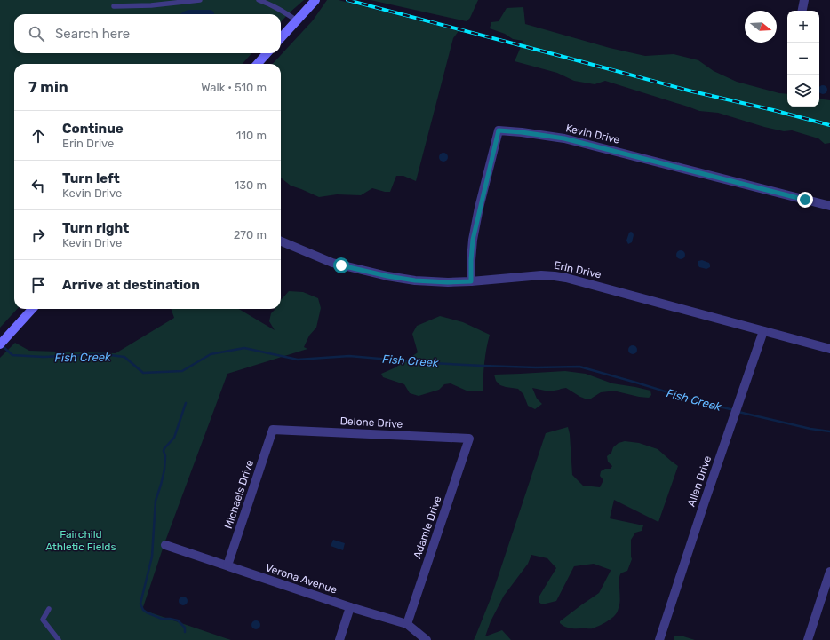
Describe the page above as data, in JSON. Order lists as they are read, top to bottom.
{
  "streets": {
    "street": [
      "Kevin Drive",
      "Erin Drive",
      "Delone Drive",
      "Allen Drive",
      "Michaels Drive",
      "Adamle Drive",
      "Verona Avenue"
    ]
  },
  "crossings": [
    ["Kevin Drive", "Erin Drive"],
    ["Erin Drive", "Allen Drive"],
    ["Delone Drive", "Michaels Drive"],
    ["Delone Drive", "Adamle Drive"],
    ["Michaels Drive", "Verona Avenue"],
    ["Adamle Drive", "Verona Avenue"]
  ],
  "water": ["Fish Creek"],
  "parks": ["Fairchild Athletic Fields"],
  "north": "right",
  "page": {
    "map_buttons": ["+", "−"],
    "search": "Search here",
    "heading": ["7 min", "Walk · 510 m"],
    "list": [
      ["Continue", "Erin Drive", "110 m"],
      ["Turn left", "Kevin Drive", "130 m"],
      ["Turn right", "Kevin Drive", "270 m"],
      "Arrive at destination"
    ]
  }
}
